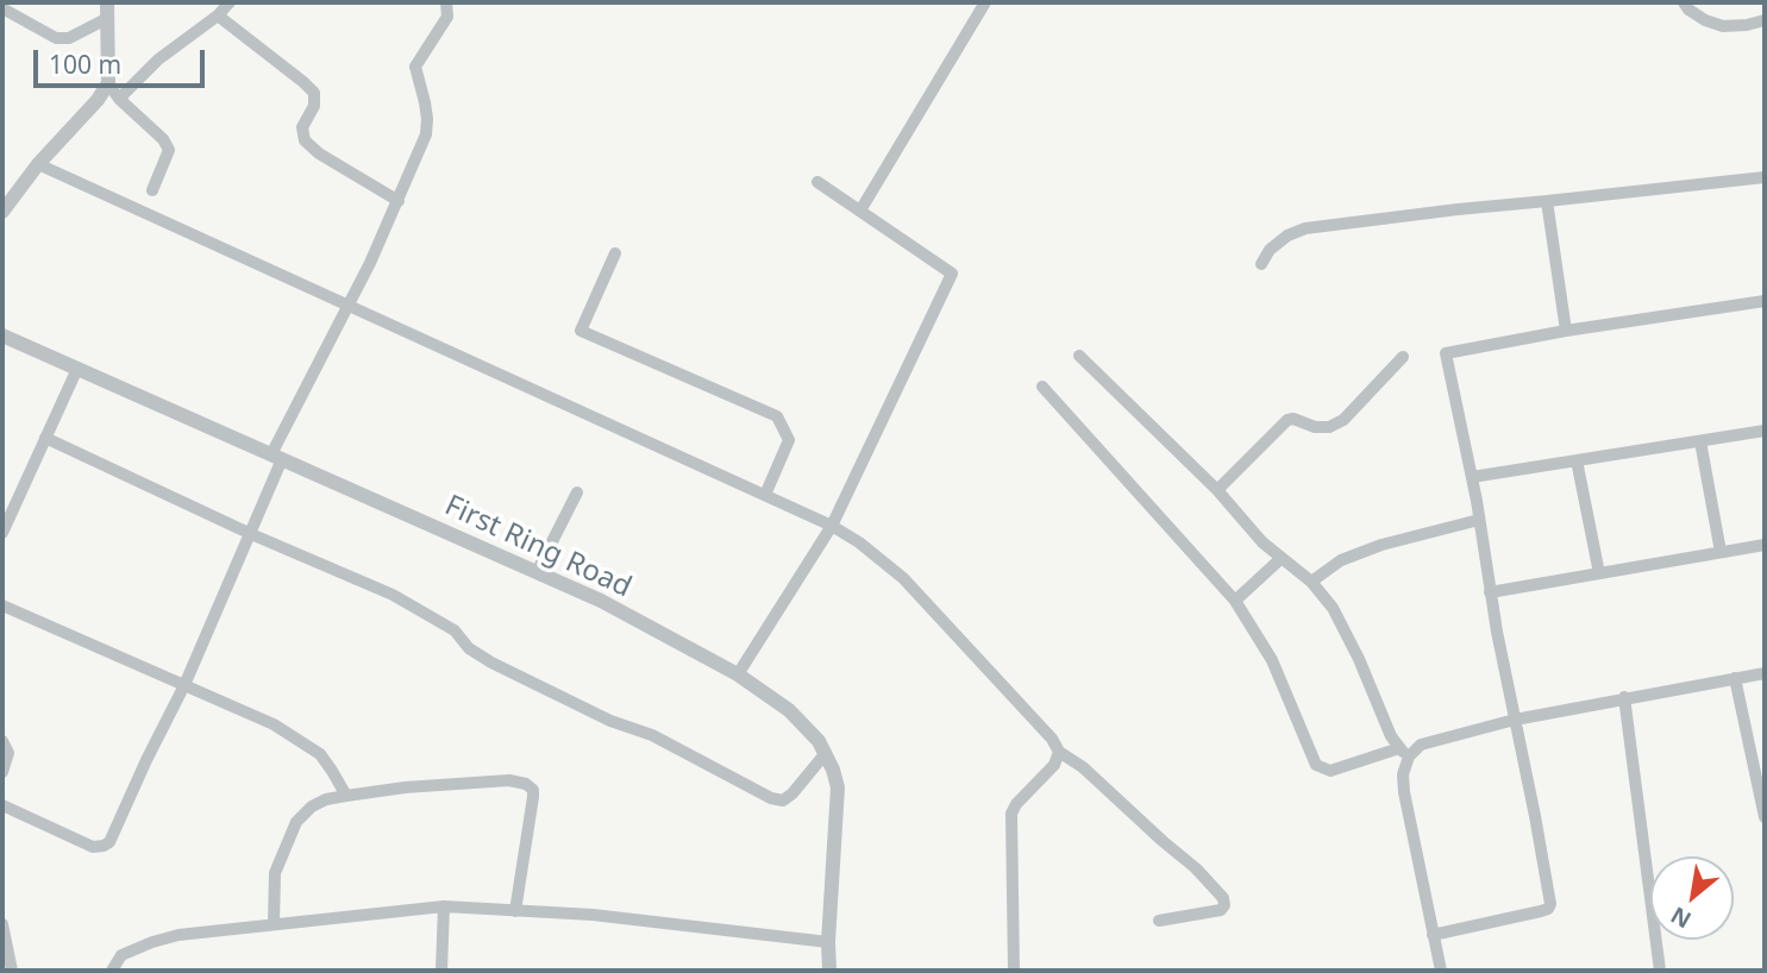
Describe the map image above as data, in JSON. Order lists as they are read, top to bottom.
{
  "streets": {
    "street": ["First Ring Road"]
  },
  "scale_bar": "100 m",
  "north": "bottom left"
}
